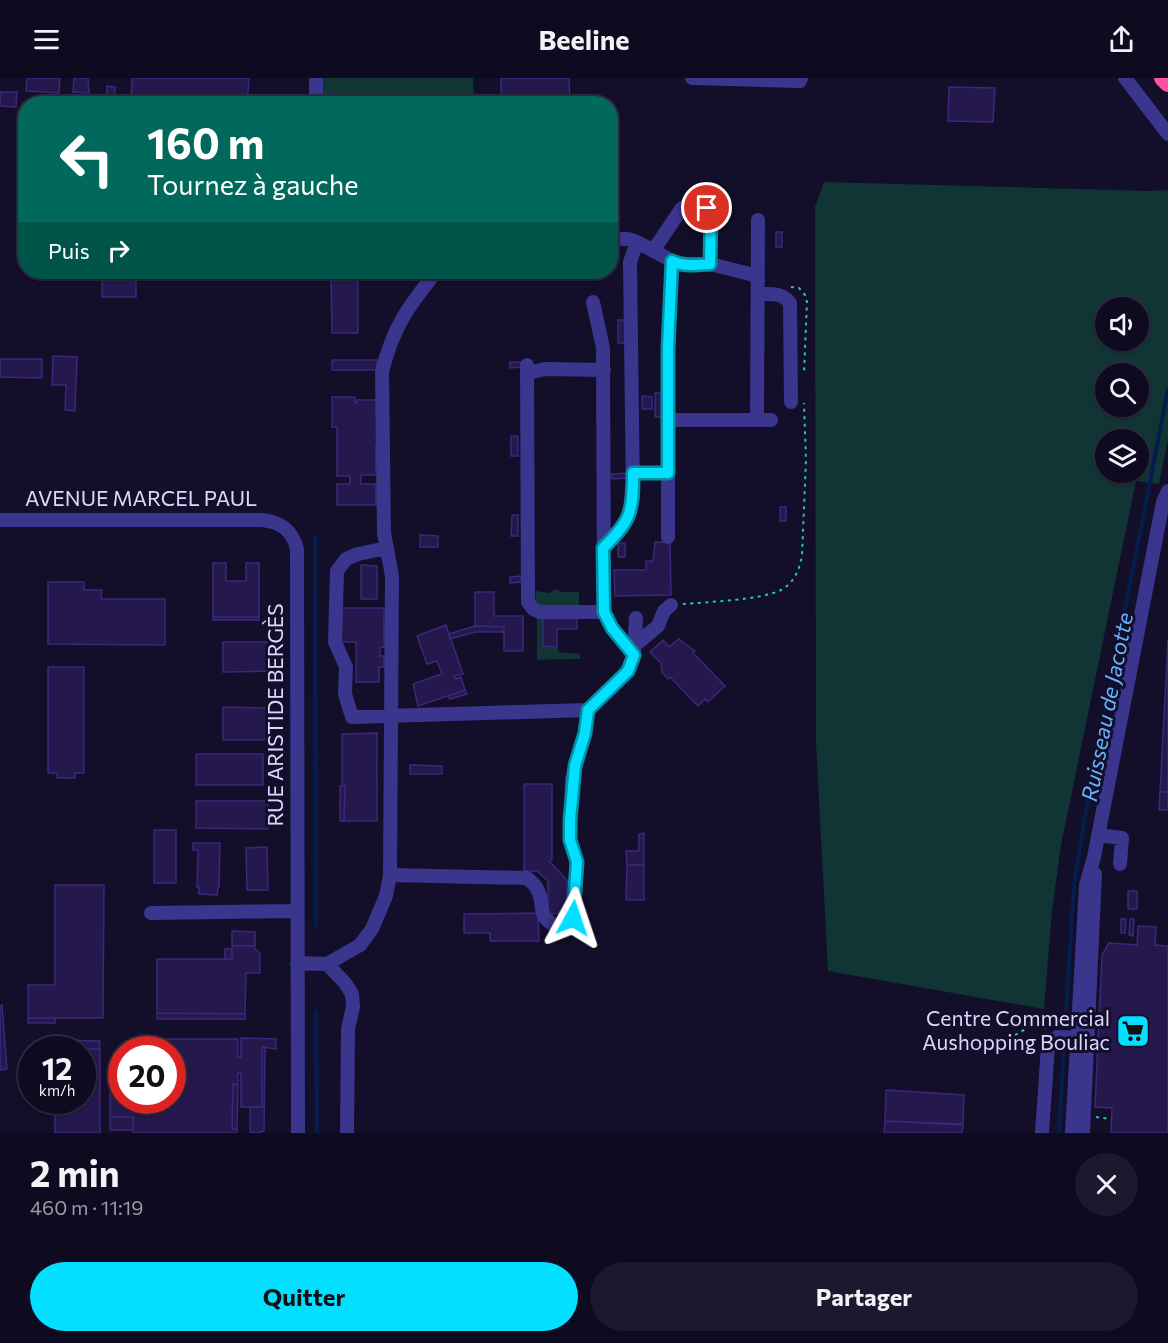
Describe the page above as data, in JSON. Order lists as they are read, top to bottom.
{
  "streets": {
    "street": ["AVENUE MARCEL PAUL", "RUE ARISTIDE BERGÈS"]
  },
  "crossings": [
    ["AVENUE MARCEL PAUL", "RUE ARISTIDE BERGÈS"]
  ],
  "water": ["Ruisseau de Jacotte"],
  "places": {
    "supermarket": ["Centre Commercial Aushopping Bouliac"]
  },
  "page": {
    "header": "Beeline",
    "turn": ["160 m", "Tournez à gauche"],
    "then": "Puis",
    "speed": "12 km/h",
    "limit": "20",
    "heading": ["2 min", "460 m · 11:19"],
    "buttons": ["Quitter", "Partager"]
  }
}
